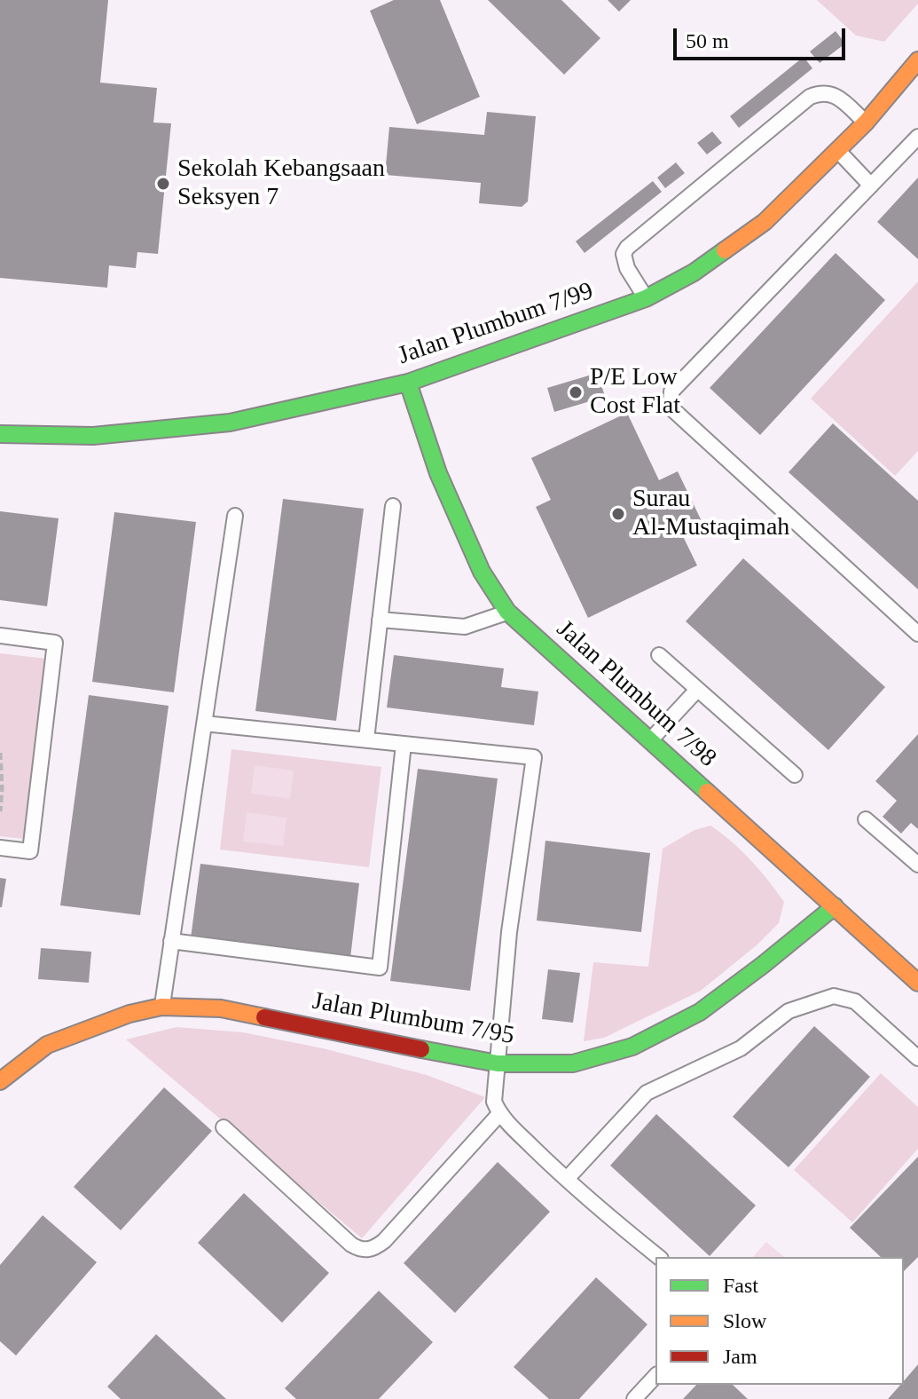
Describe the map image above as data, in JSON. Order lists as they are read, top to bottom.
{
  "streets": {
    "street": ["Jalan Plumbum 7/99", "Jalan Plumbum 7/98", "Jalan Plumbum 7/95"]
  },
  "crossings": [
    ["Jalan Plumbum 7/99", "Jalan Plumbum 7/98"],
    ["Jalan Plumbum 7/98", "Jalan Plumbum 7/95"]
  ],
  "places": ["Sekolah Kebangsaan Seksyen 7", "P/E Low Cost Flat", "Surau Al-Mustaqimah"],
  "legend": ["Fast", "Slow", "Jam"],
  "scale_bar": "50 m"
}
